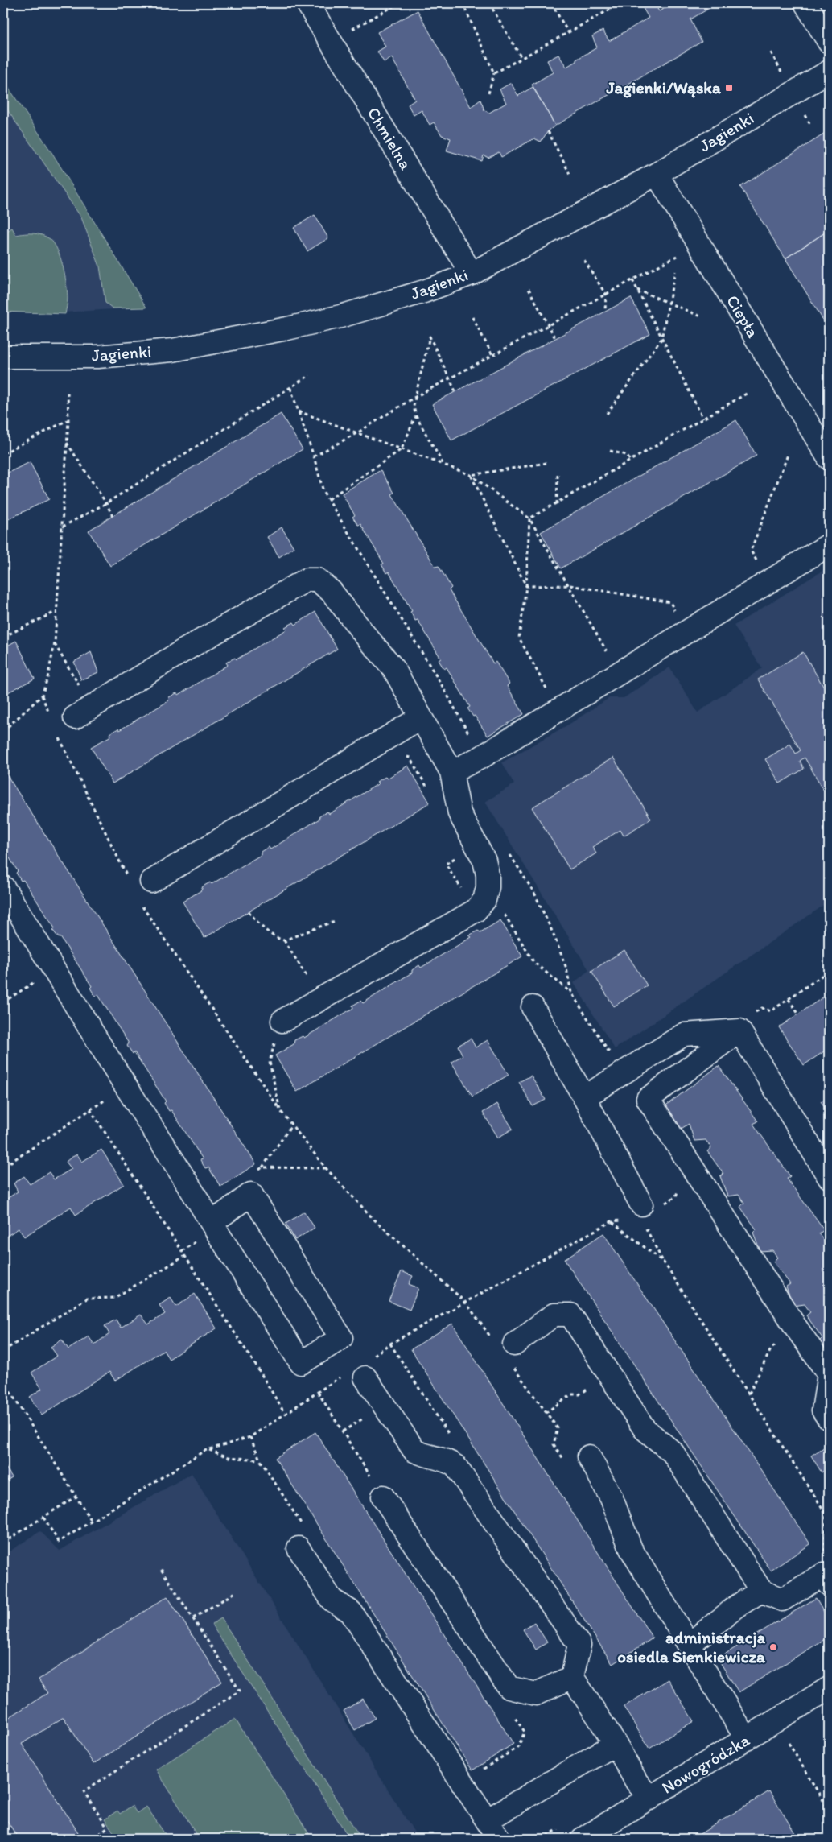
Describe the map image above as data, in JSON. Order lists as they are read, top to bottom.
{
  "streets": {
    "street": [
      "Jagienki",
      "Chmielna",
      "Ciepła",
      "Nowogródzka"
    ]
  },
  "crossings": [
    ["Jagienki", "Chmielna"],
    ["Jagienki", "Ciepła"]
  ],
  "places": {
    "transit": ["Jagienki/Wąska"],
    "other": ["administracja osiedla Sienkiewicza"]
  }
}
